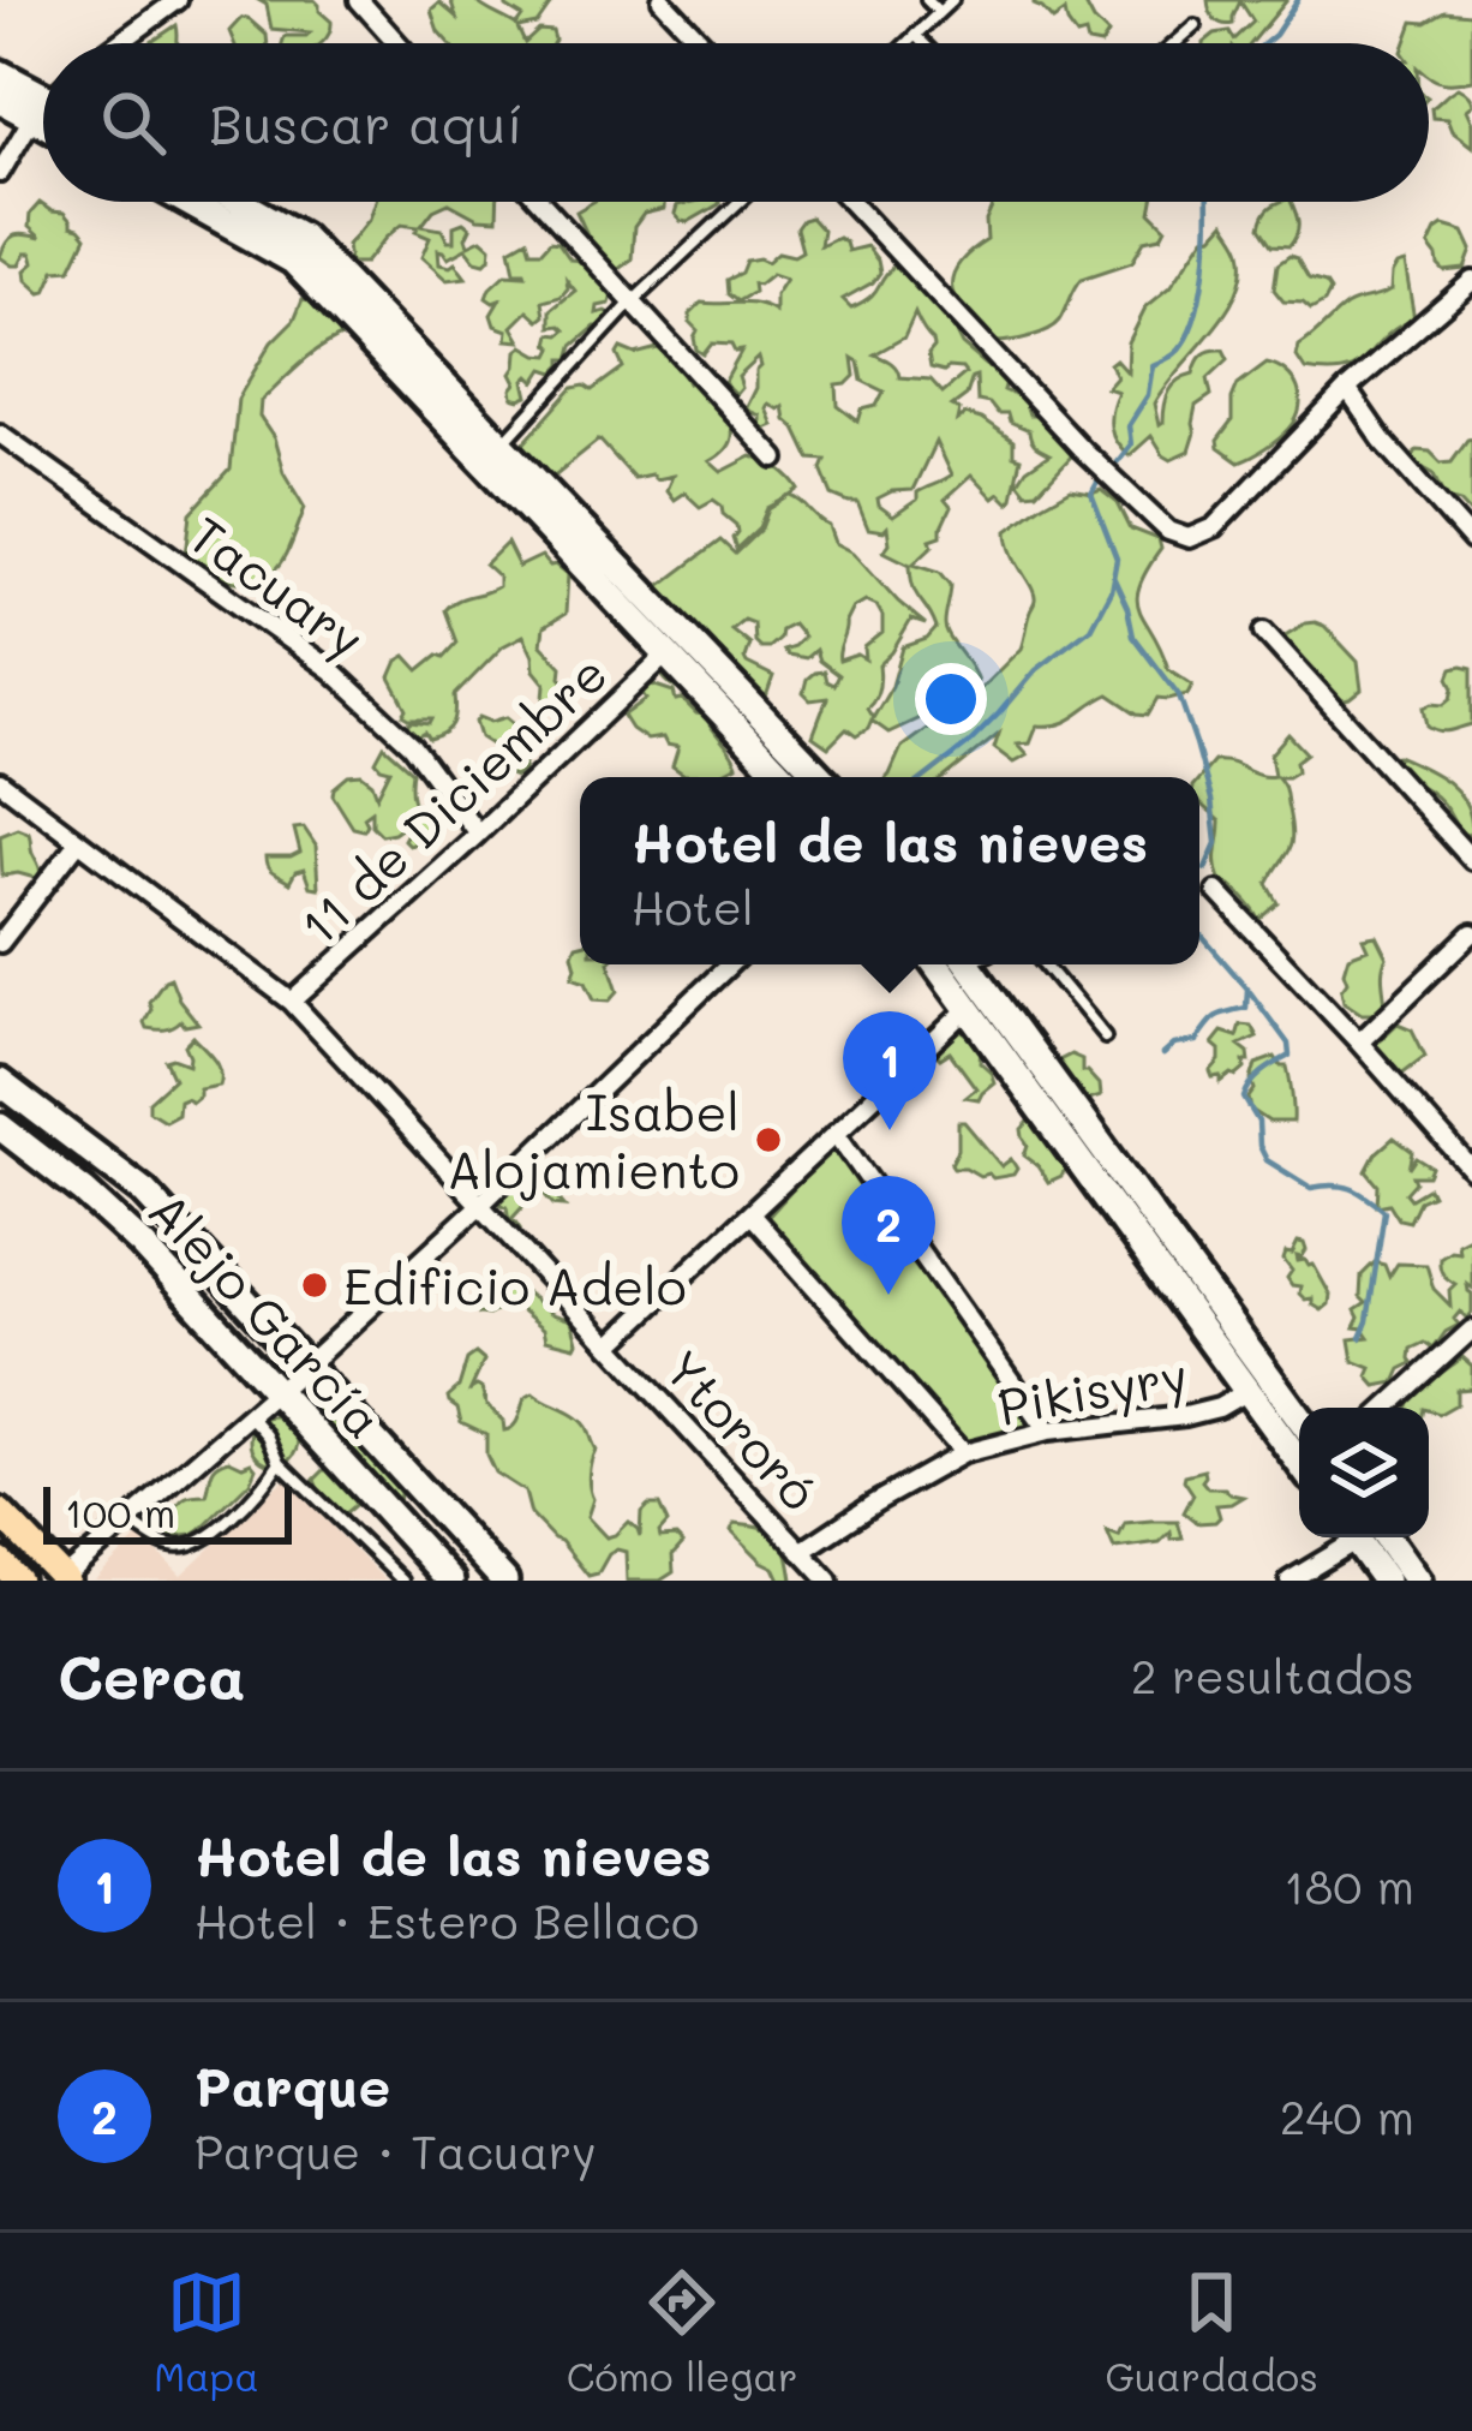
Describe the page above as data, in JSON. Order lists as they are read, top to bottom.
{
  "streets": {
    "main road": ["Alejo García"],
    "street": [
      "Tacuary",
      "11 de Diciembre",
      "Pikisyry",
      "Ytororó"
    ]
  },
  "crossings": [
    ["Tacuary", "11 de Diciembre"],
    ["11 de Diciembre", "Ytororó"],
    ["Pikisyry", "Ytororó"]
  ],
  "places": ["Isabel Alojamiento", "Edificio Adelo"],
  "scale_bar": "100 m",
  "page": {
    "search": "Buscar aquí",
    "popup": ["Hotel de las nieves", "Hotel"],
    "pins": ["1", "2"],
    "scale": "100 m",
    "heading": ["Cerca", "2 resultados"],
    "list": [
      {
        "mark": "1",
        "name": "Hotel de las nieves",
        "note": "Hotel · Estero Bellaco",
        "value": "180 m"
      },
      {
        "mark": "2",
        "name": "Parque",
        "note": "Parque · Tacuary",
        "value": "240 m"
      }
    ],
    "nav": ["Mapa", "Cómo llegar", "Guardados"]
  }
}
